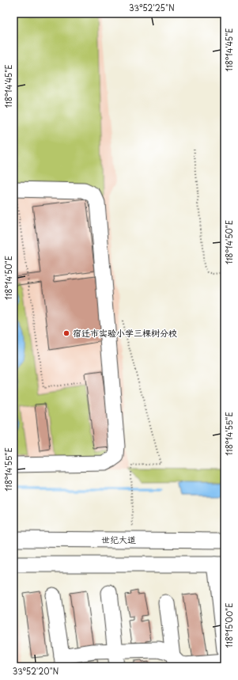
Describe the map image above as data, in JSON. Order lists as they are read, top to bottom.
{
  "streets": {
    "street": ["世纪大道"]
  },
  "places": ["宿迁市实验小学三棵树分校"],
  "coordinates": [
    "33°52'25\"N",
    "118°14'45\"E",
    "118°14'50\"E",
    "118°14'55\"E",
    "118°15'00\"E",
    "33°52'20\"N"
  ]
}
